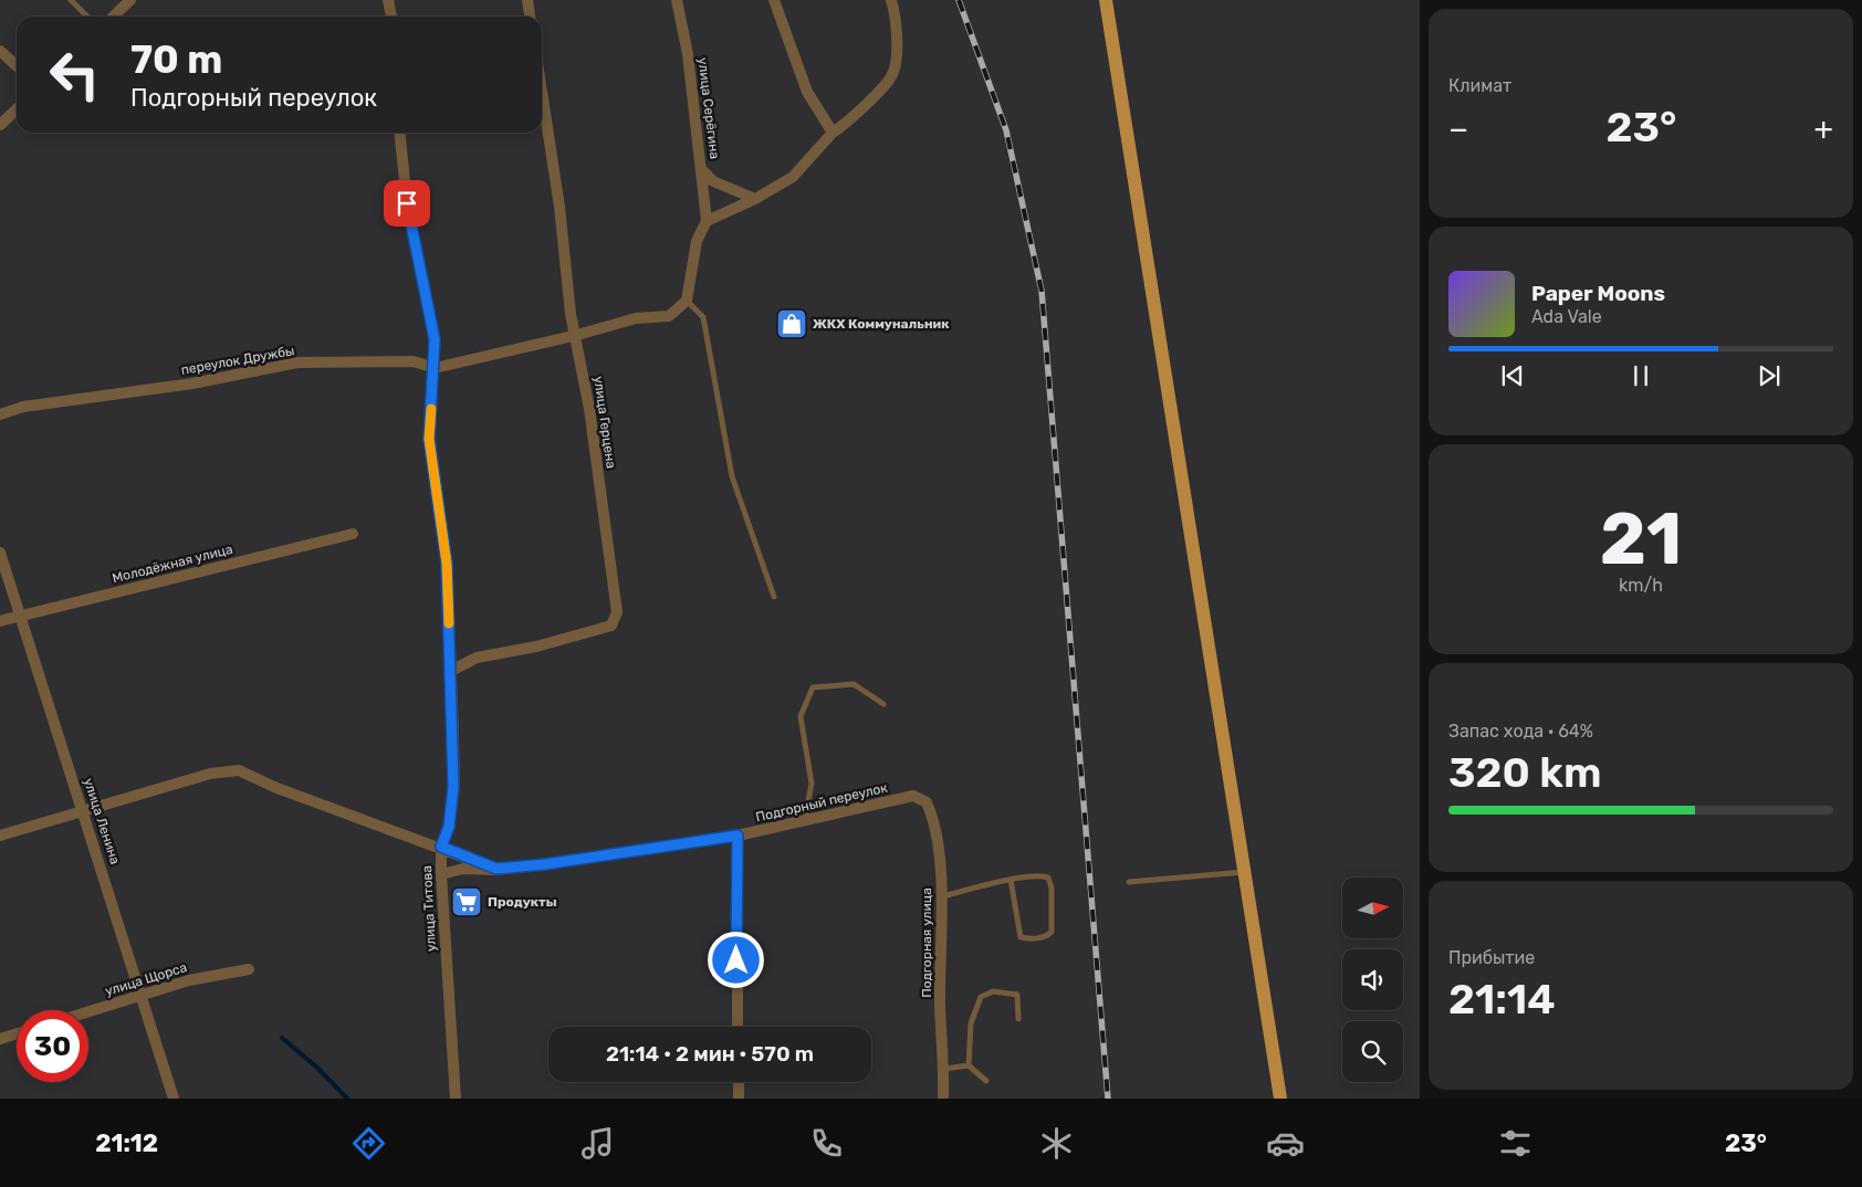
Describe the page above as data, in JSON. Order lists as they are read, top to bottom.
{
  "streets": {
    "street": [
      "улица Серёгина",
      "переулок Дружбы",
      "улица Герцена",
      "Молодёжная улица",
      "Подгорный переулок",
      "улица Ленина",
      "улица Титова",
      "Подгорная улица",
      "улица Щорса"
    ]
  },
  "crossings": [
    ["переулок Дружбы", "улица Герцена"],
    ["переулок Дружбы", "улица Титова"],
    ["улица Герцена", "улица Титова"],
    ["Молодёжная улица", "улица Ленина"],
    ["Подгорный переулок", "улица Титова"],
    ["Подгорный переулок", "Подгорная улица"],
    ["улица Ленина", "улица Щорса"]
  ],
  "places": {
    "shop": ["ЖКХ Коммунальник"],
    "supermarket": ["Продукты"]
  },
  "north": "right",
  "page": {
    "tile": [
      "Климат",
      ["21", "km/h"],
      ["Запас хода · 64%", "320 km"],
      ["Прибытие", "21:14"]
    ],
    "turn": ["70 m", "Подгорный переулок"],
    "heat": ["−", "23°", "+"],
    "song": ["Paper Moons", "Ada Vale"],
    "limit": "30",
    "trip": "21:14 · 2 мин · 570 m",
    "tabs": ["21:12", "23°"]
  }
}
